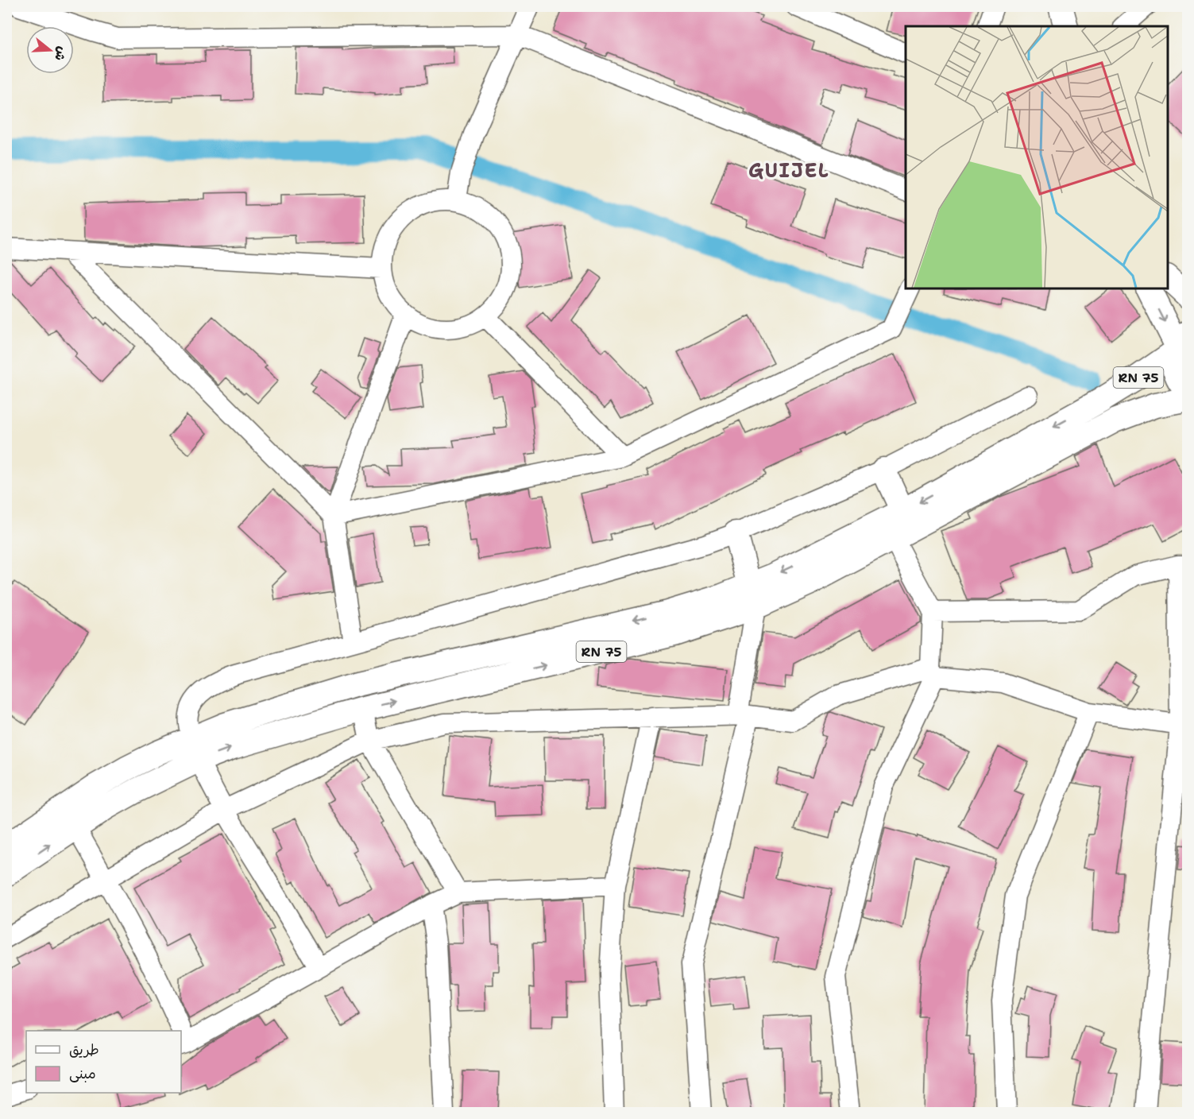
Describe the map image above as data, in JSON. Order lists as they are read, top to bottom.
{
  "streets": {
    "main road": ["RN 75"]
  },
  "districts": ["GUIJEL"],
  "legend": ["طريق", "مبنى"],
  "north": "right"
}
